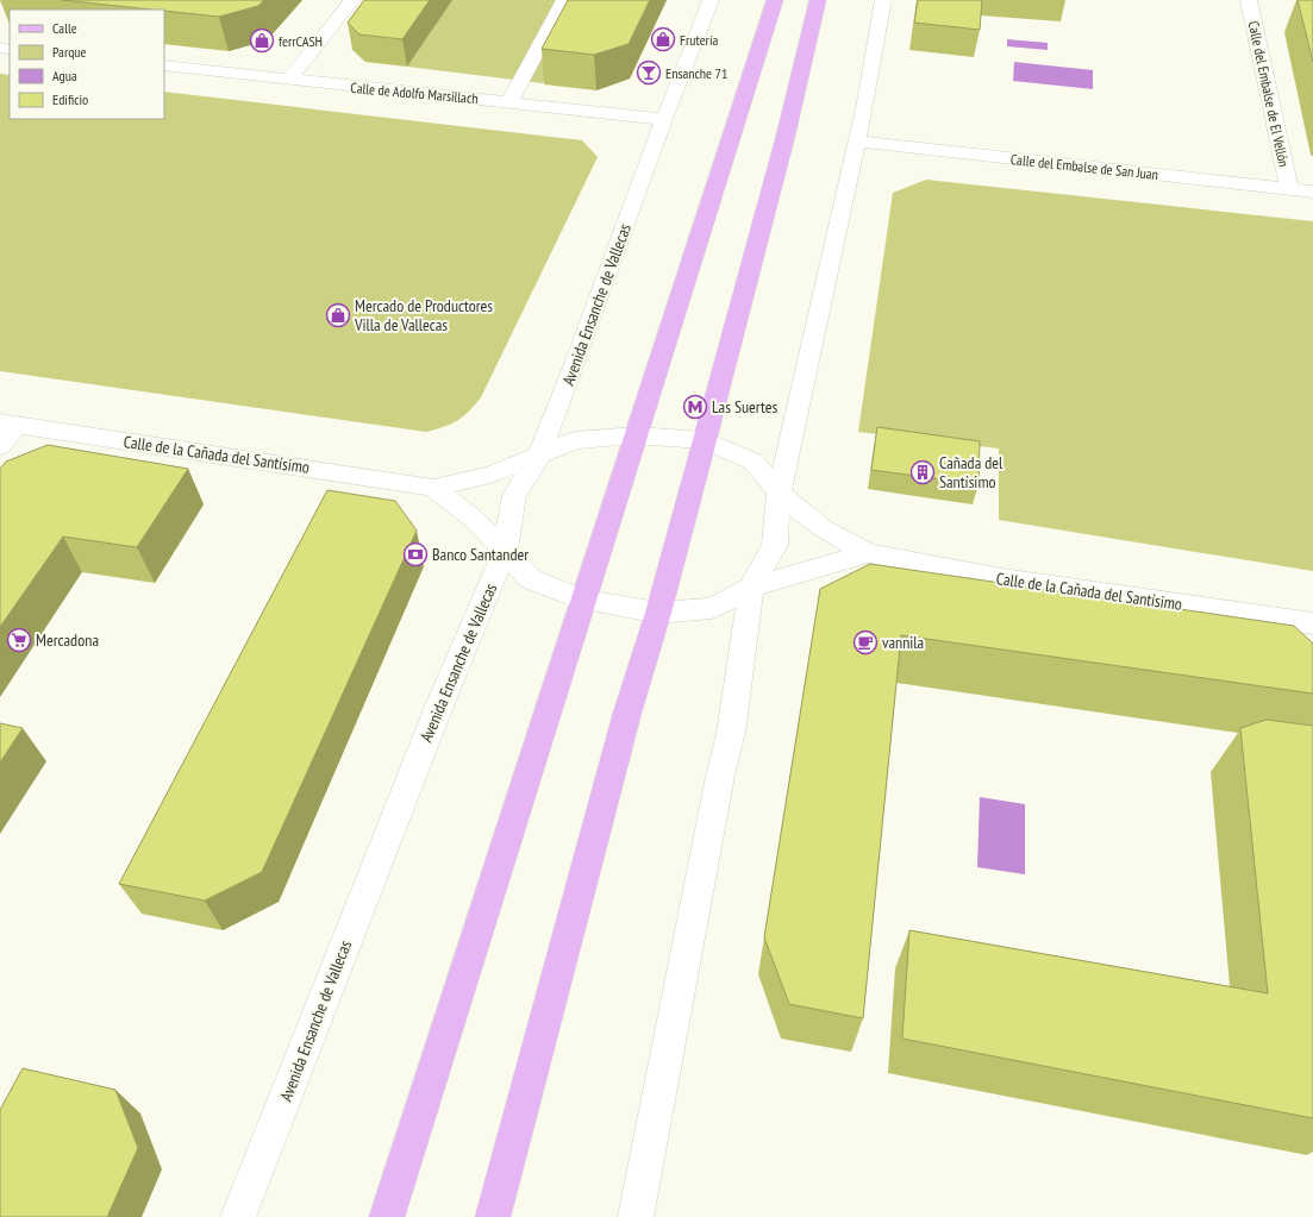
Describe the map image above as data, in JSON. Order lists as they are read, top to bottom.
{
  "streets": {
    "street": [
      "Calle de Adolfo Marsillach",
      "Calle del Embalse de El Vellón",
      "Calle del Embalse de San Juan",
      "Avenida Ensanche de Vallecas",
      "Calle de la Cañada del Santísimo"
    ]
  },
  "crossings": [
    ["Calle de Adolfo Marsillach", "Avenida Ensanche de Vallecas"],
    ["Calle del Embalse de El Vellón", "Calle del Embalse de San Juan"],
    ["Avenida Ensanche de Vallecas", "Calle de la Cañada del Santísimo"]
  ],
  "places": {
    "shop": ["Frutería", "ferrCASH", "Mercado de Productores Villa de Vallecas"],
    "bar": ["Ensanche 71"],
    "metro station": ["Las Suertes"],
    "building": ["Cañada del Santísimo"],
    "bank": ["Banco Santander"],
    "supermarket": ["Mercadona"],
    "cafe": ["vannila"]
  },
  "legend": [
    "Calle",
    "Parque",
    "Agua",
    "Edificio"
  ]
}
